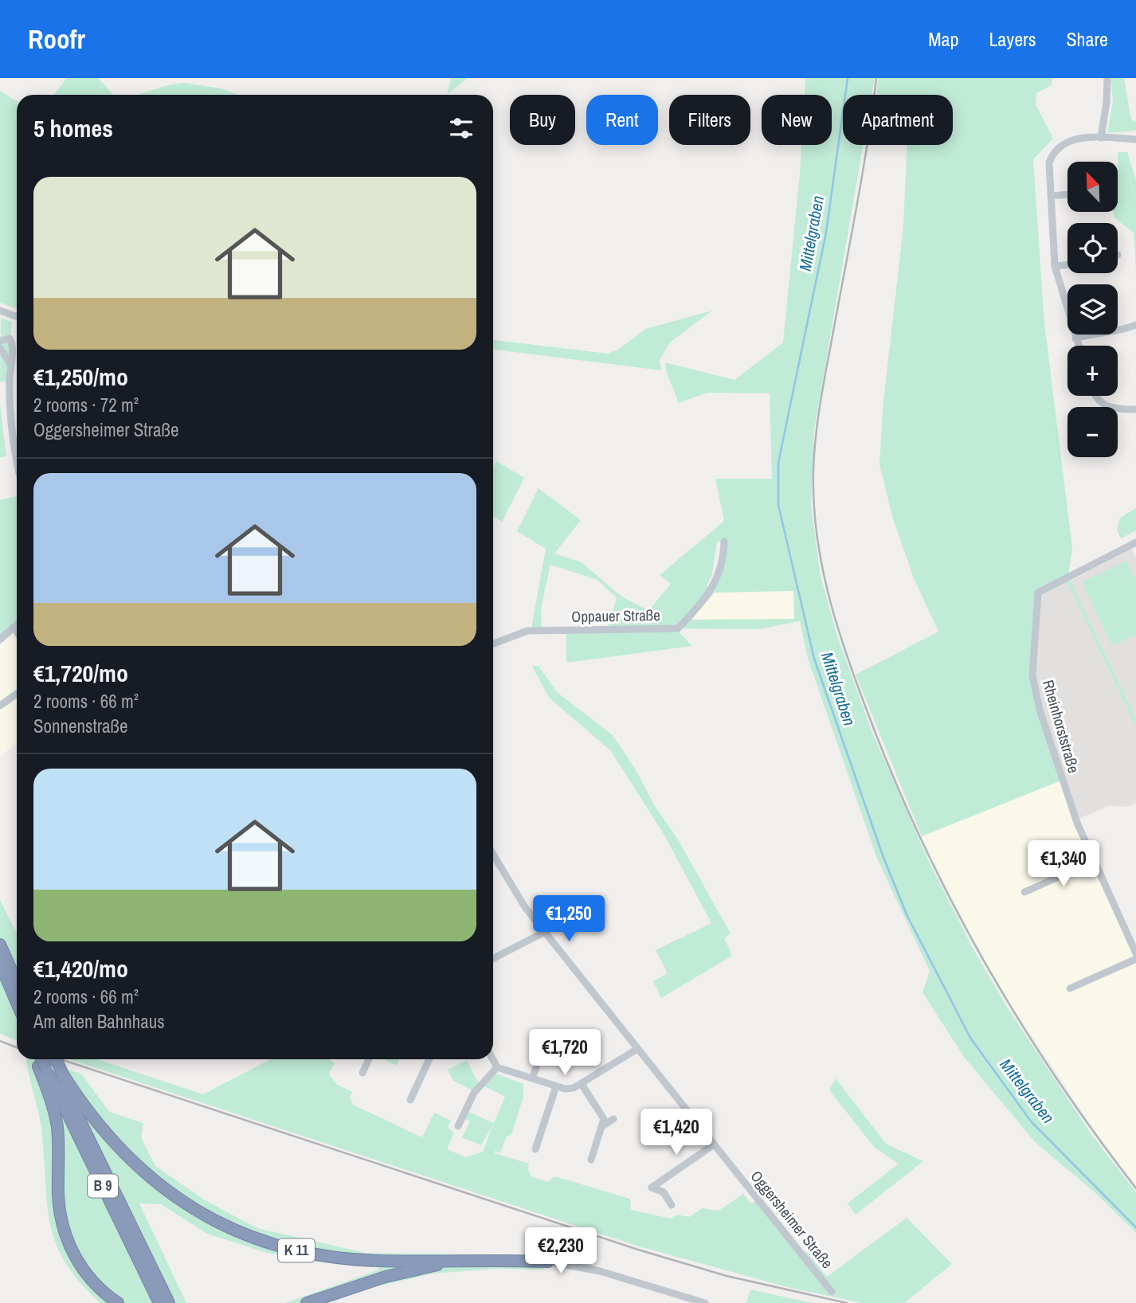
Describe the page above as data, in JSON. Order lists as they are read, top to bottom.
{
  "streets": {
    "highway": ["B 9", "K 11"],
    "street": ["Oppauer Straße", "Rheinhorststraße", "Oggersheimer Straße"]
  },
  "crossings": [
    ["B 9", "K 11"]
  ],
  "water": ["Mittelgraben"],
  "north": "top left",
  "page": {
    "header": "Roofr",
    "nav": ["Map", "Layers", "Share"],
    "chip": [
      "Buy",
      "Rent",
      "Filters",
      "New",
      "Apartment"
    ],
    "heading": "5 homes",
    "map_buttons": ["+", "−"],
    "list": [
      {
        "name": "€1,250/mo",
        "note": "2 rooms · 72 m² · Oggersheimer Straße"
      },
      {
        "name": "€1,720/mo",
        "note": "2 rooms · 66 m² · Sonnenstraße"
      },
      {
        "name": "€1,420/mo",
        "note": "2 rooms · 66 m² · Am alten Bahnhaus"
      }
    ],
    "price": [
      "€1,340",
      "€1,250",
      "€1,720",
      "€1,420",
      "€2,230"
    ]
  }
}
